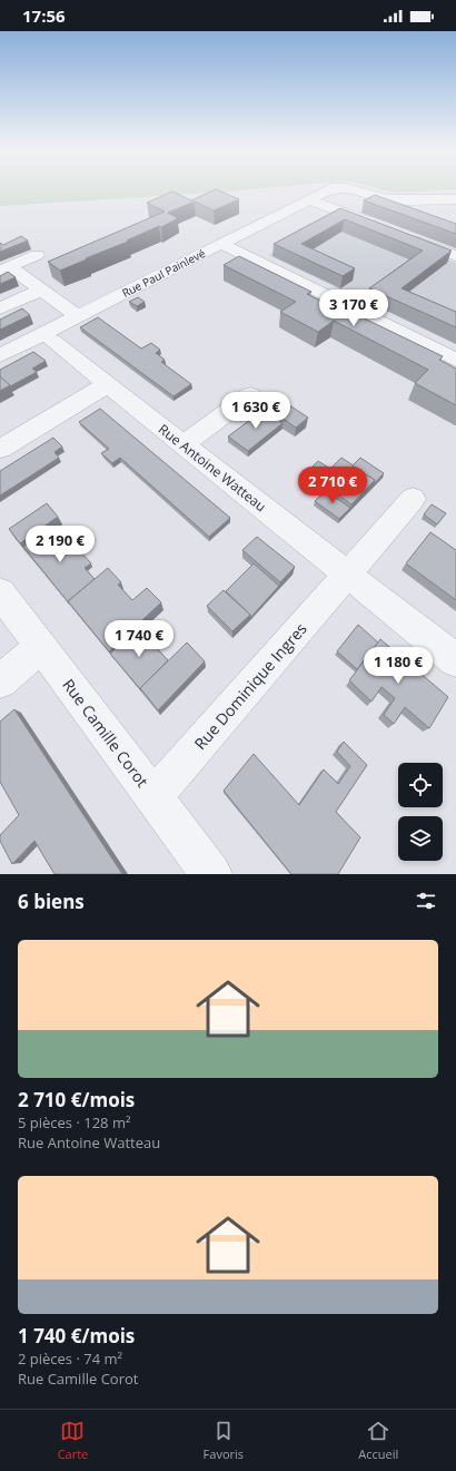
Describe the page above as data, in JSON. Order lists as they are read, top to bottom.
{
  "streets": {
    "street": [
      "Rue Paul Painlevé",
      "Rue Antoine Watteau",
      "Rue Dominique Ingres",
      "Rue Camille Corot"
    ]
  },
  "crossings": [
    ["Rue Antoine Watteau", "Rue Dominique Ingres"],
    ["Rue Dominique Ingres", "Rue Camille Corot"]
  ],
  "page": {
    "status": "17:56",
    "price": [
      "3 170 €",
      "1 630 €",
      "2 710 €",
      "2 190 €",
      "1 740 €",
      "1 180 €"
    ],
    "heading": "6 biens",
    "list": [
      {
        "name": "2 710 €/mois",
        "note": "5 pièces · 128 m² · Rue Antoine Watteau"
      },
      {
        "name": "1 740 €/mois",
        "note": "2 pièces · 74 m² · Rue Camille Corot"
      }
    ],
    "tabs": ["Carte", "Favoris", "Accueil"]
  }
}
